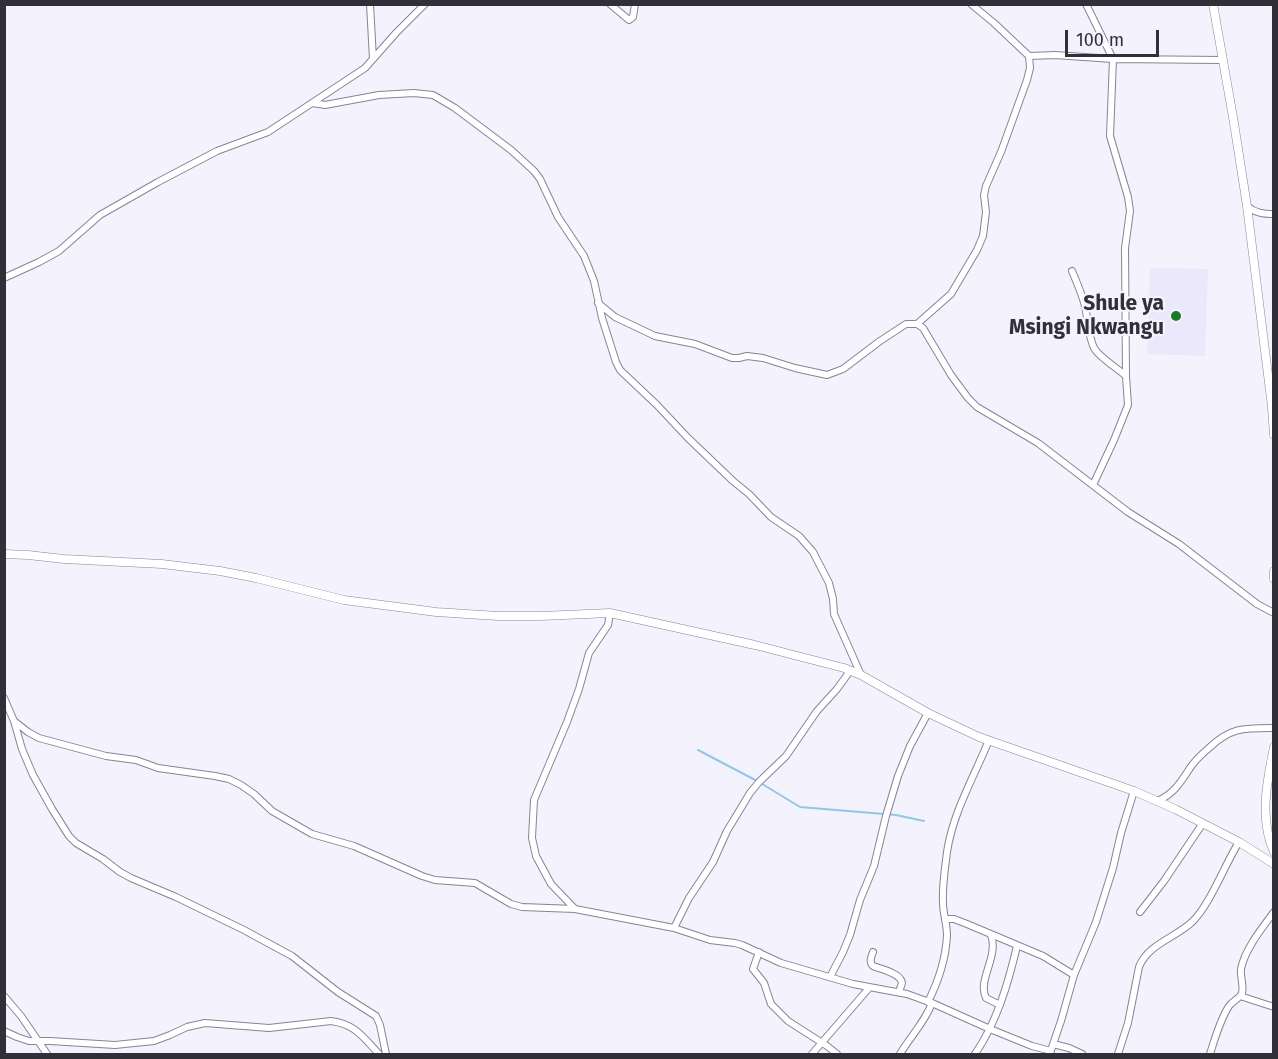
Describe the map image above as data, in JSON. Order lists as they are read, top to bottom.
{
  "places": ["Shule ya Msingi Nkwangu"],
  "scale_bar": "100 m"
}
